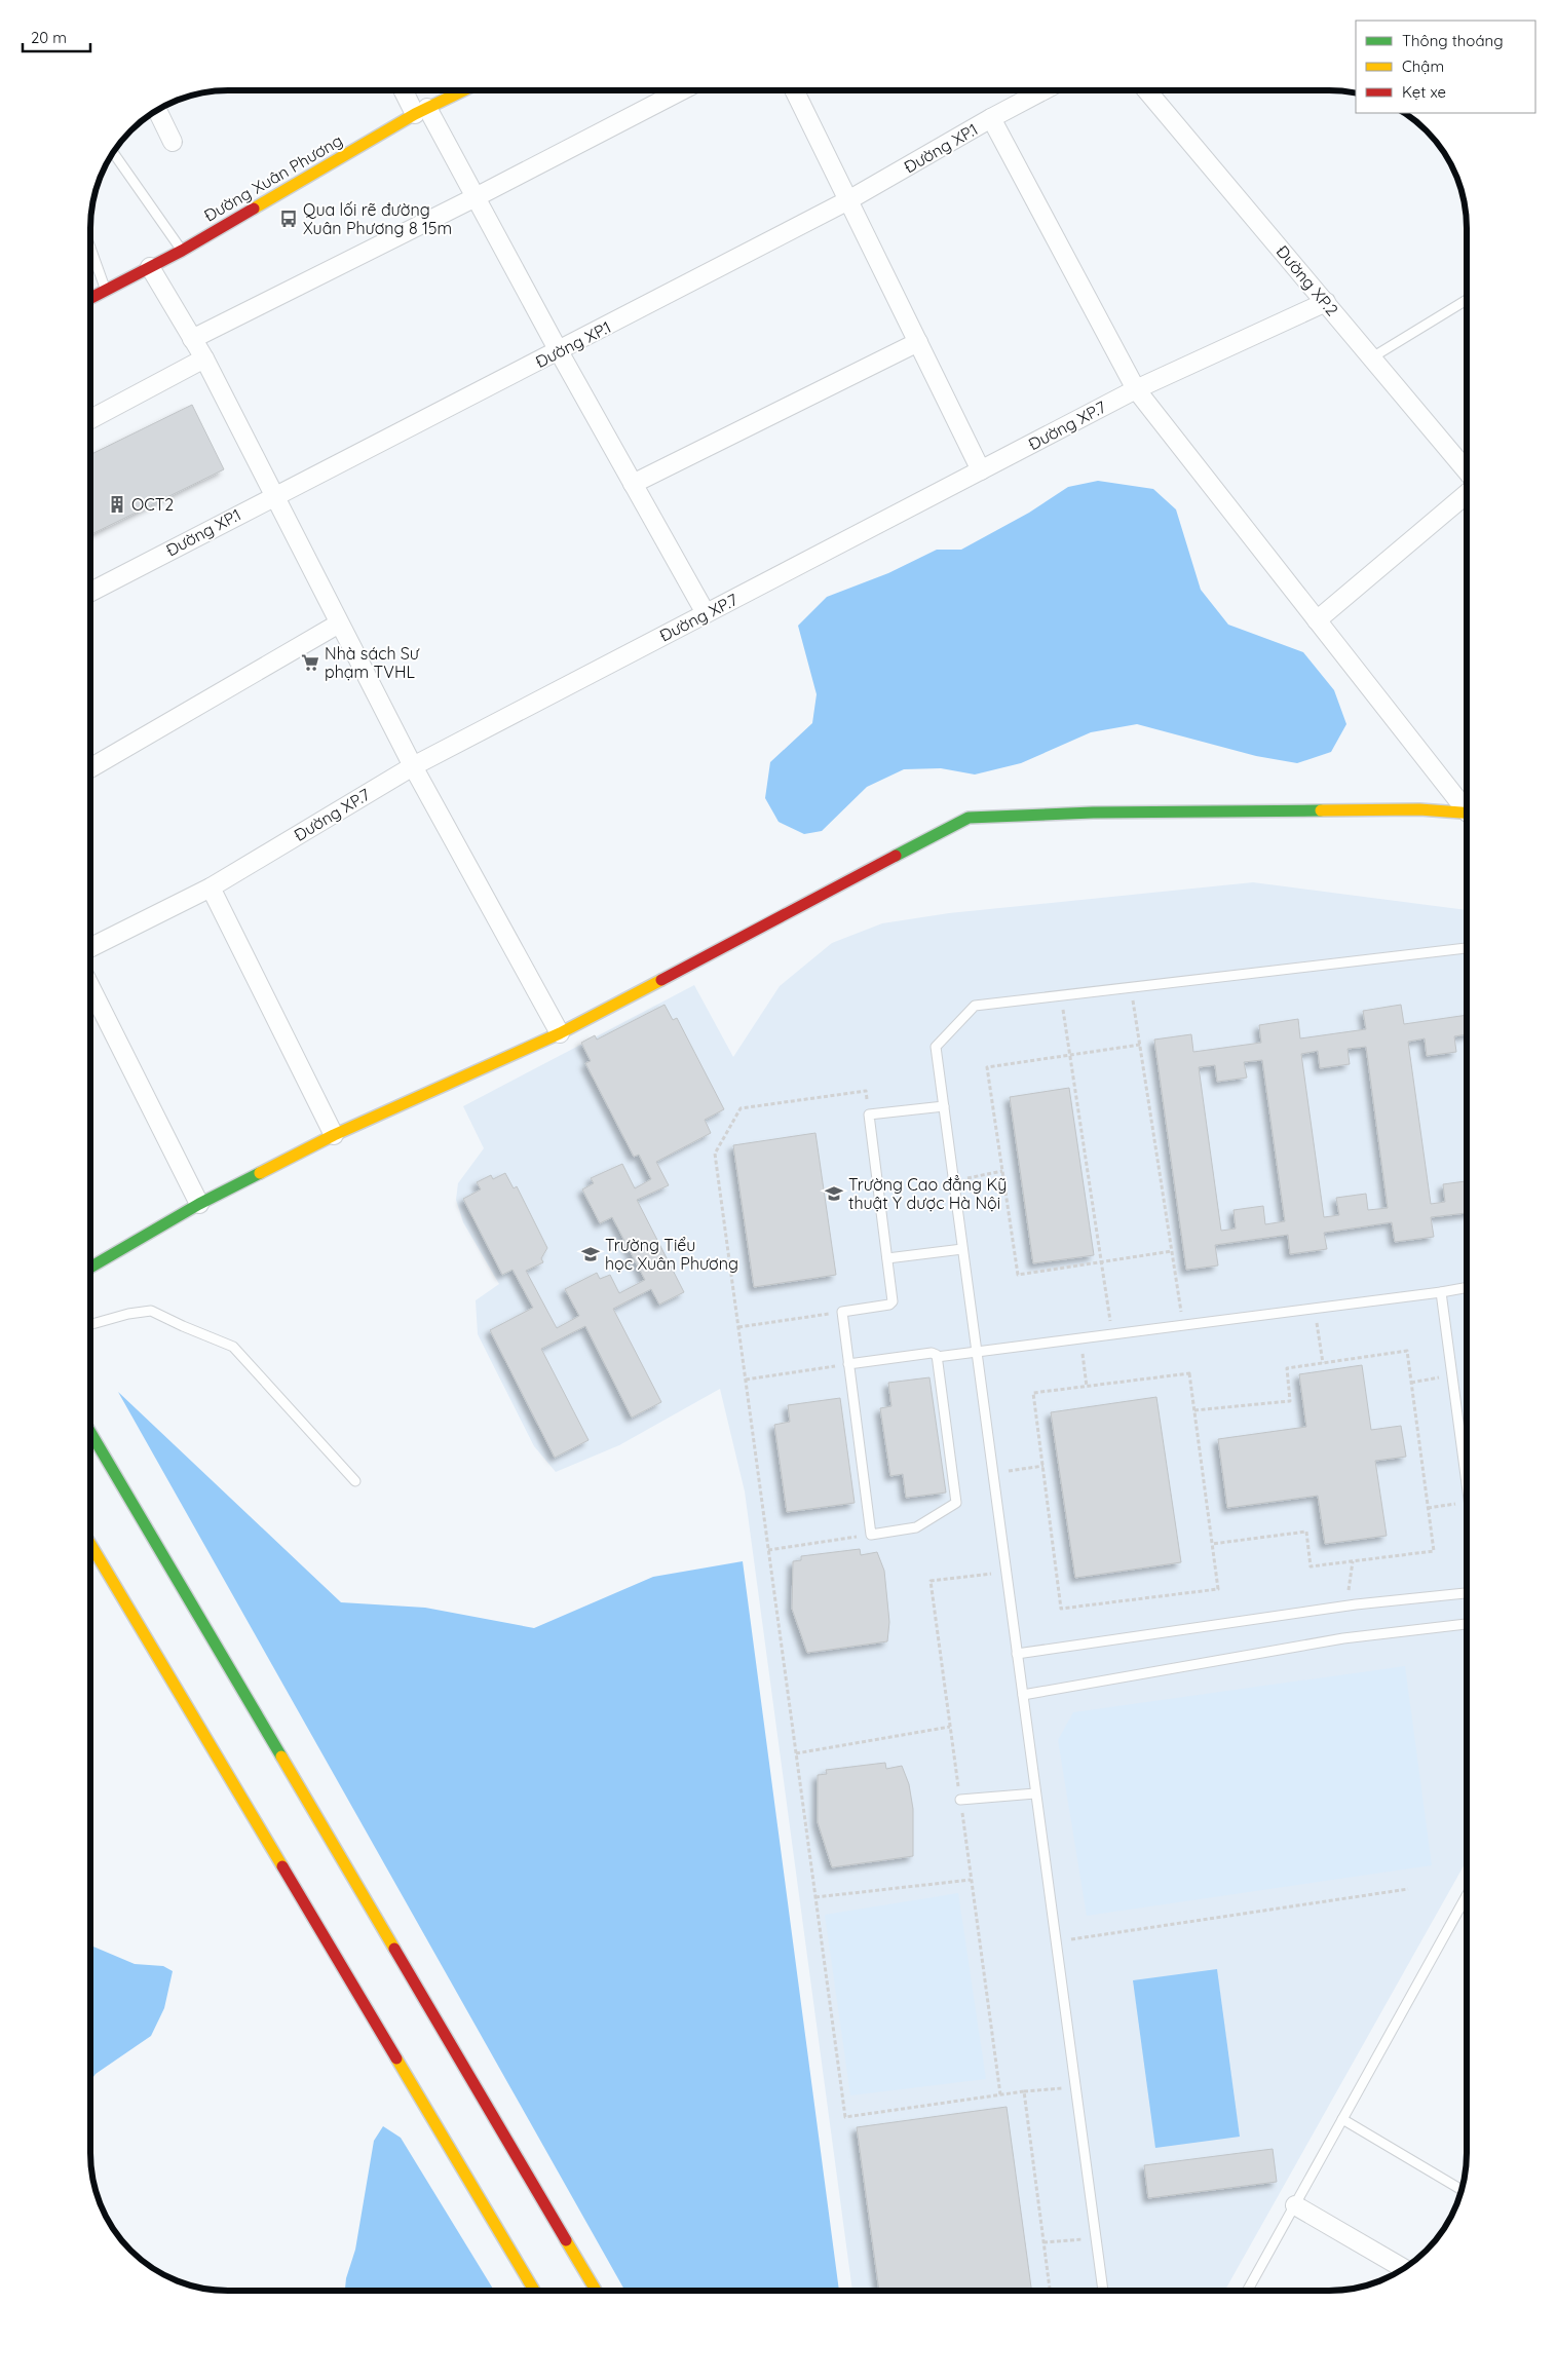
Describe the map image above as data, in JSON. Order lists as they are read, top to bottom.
{
  "streets": {
    "street": [
      "Đường XP.1",
      "Đường Xuân Phương",
      "Đường XP.2",
      "Đường XP.7"
    ]
  },
  "crossings": [
    ["Đường XP.2", "Đường XP.7"]
  ],
  "places": {
    "bus stop": ["Qua lối rẽ đường Xuân Phương 8 15m"],
    "building": ["OCT2"],
    "supermarket": ["Nhà sách Sư phạm TVHL"],
    "school or university": ["Trường Cao đẳng Kỹ thuật Y dược Hà Nội", "Trường Tiểu học Xuân Phương"]
  },
  "legend": ["Thông thoáng", "Chậm", "Kẹt xe"],
  "scale_bar": "20 m"
}
